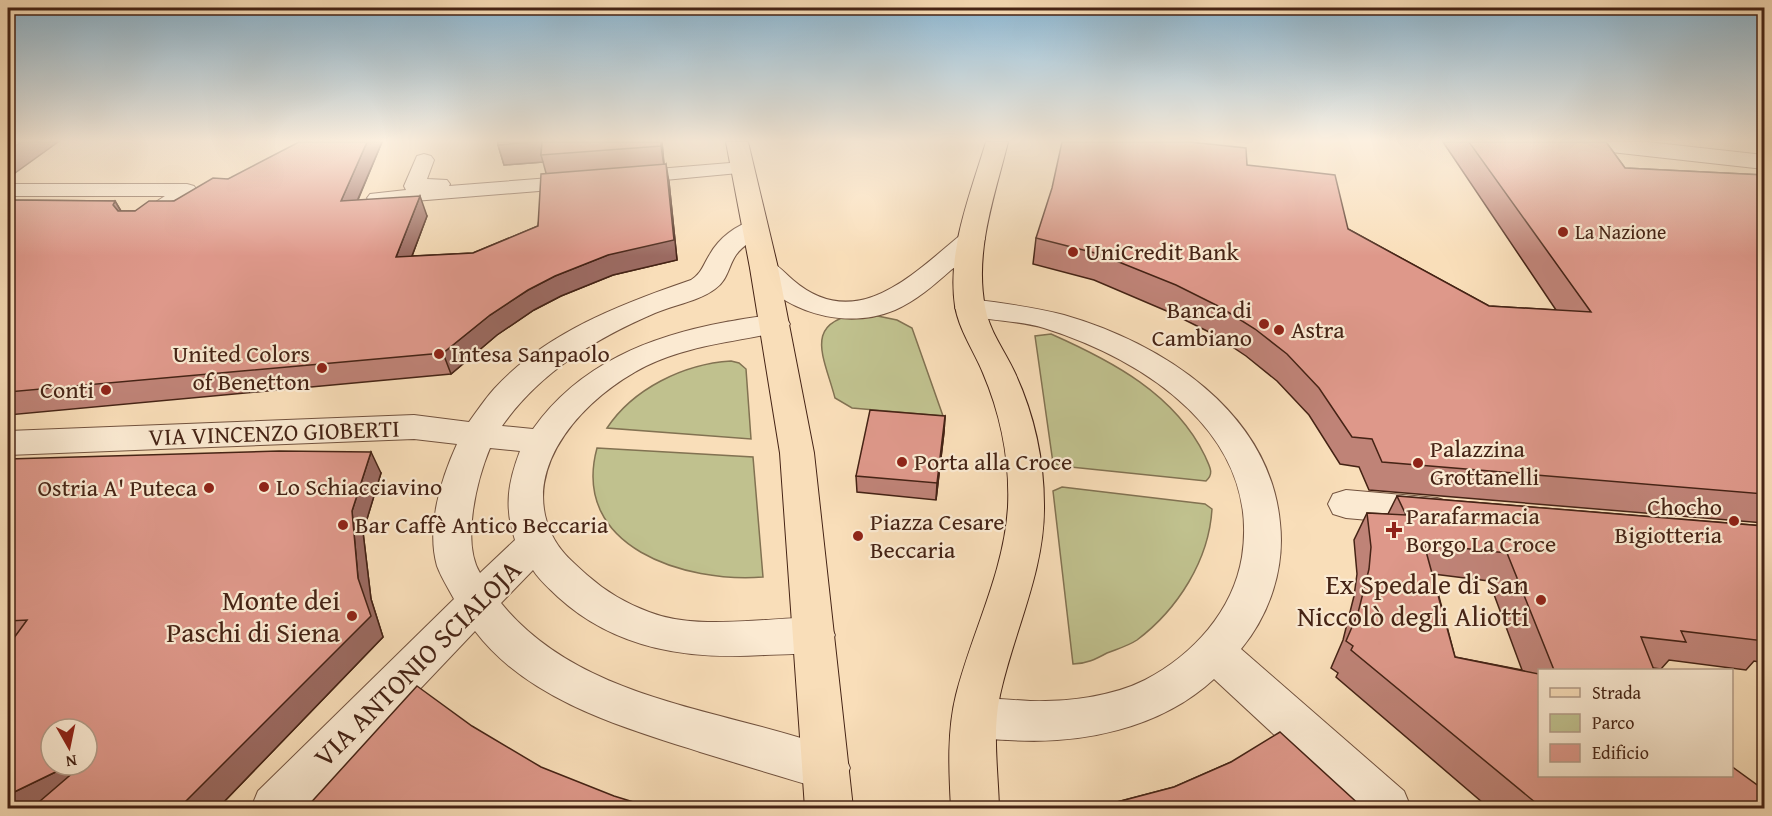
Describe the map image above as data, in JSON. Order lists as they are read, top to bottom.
{
  "streets": {
    "street": ["VIA VINCENZO GIOBERTI", "VIA ANTONIO SCIALOJA"]
  },
  "places": {
    "other": [
      "La Nazione",
      "UniCredit Bank",
      "Banca di Cambiano",
      "Astra",
      "Intesa Sanpaolo",
      "United Colors of Benetton",
      "Conti",
      "Porta alla Croce",
      "Palazzina Grottanelli",
      "Lo Schiacciavino",
      "Ostria A' Puteca",
      "Chocho Bigiotteria",
      "Bar Caffè Antico Beccaria",
      "Piazza Cesare Beccaria",
      "Ex Spedale di San Niccolò degli Aliotti",
      "Monte dei Paschi di Siena"
    ],
    "health": ["Parafarmacia Borgo La Croce"]
  },
  "legend": ["Strada", "Parco", "Edificio"],
  "north": "bottom"
}
